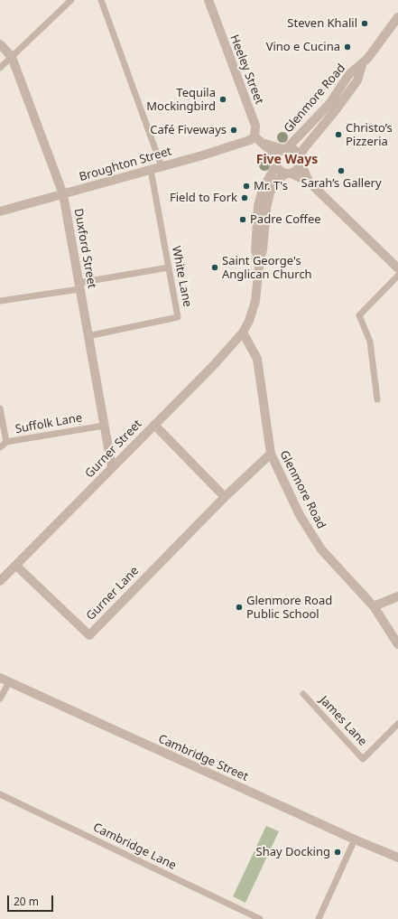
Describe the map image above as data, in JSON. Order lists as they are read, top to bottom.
{
  "streets": {
    "street": [
      "Heeley Street",
      "Glenmore Road",
      "Broughton Street",
      "Duxford Street",
      "Gurner Street",
      "Gurner Lane",
      "Cambridge Street"
    ],
    "lane": [
      "White Lane",
      "Suffolk Lane",
      "James Lane",
      "Cambridge Lane"
    ]
  },
  "crossings": [
    ["Heeley Street", "Broughton Street"],
    ["Glenmore Road", "Gurner Street"],
    ["Glenmore Road", "Gurner Lane"],
    ["Broughton Street", "Duxford Street"],
    ["Broughton Street", "White Lane"],
    ["Duxford Street", "White Lane"],
    ["Duxford Street", "Suffolk Lane"],
    ["Duxford Street", "Gurner Street"],
    ["Gurner Street", "Gurner Lane"]
  ],
  "districts": ["Five Ways"],
  "places": [
    "Steven Khalil",
    "Vino e Cucina",
    "Tequila Mockingbird",
    "Café Fiveways",
    "Christo’s Pizzeria",
    "Sarah’s Gallery",
    "Mr. T's",
    "Field to Fork",
    "Padre Coffee",
    "Saint George's Anglican Church",
    "Glenmore Road Public School",
    "Shay Docking"
  ],
  "scale_bar": "20 m"
}
